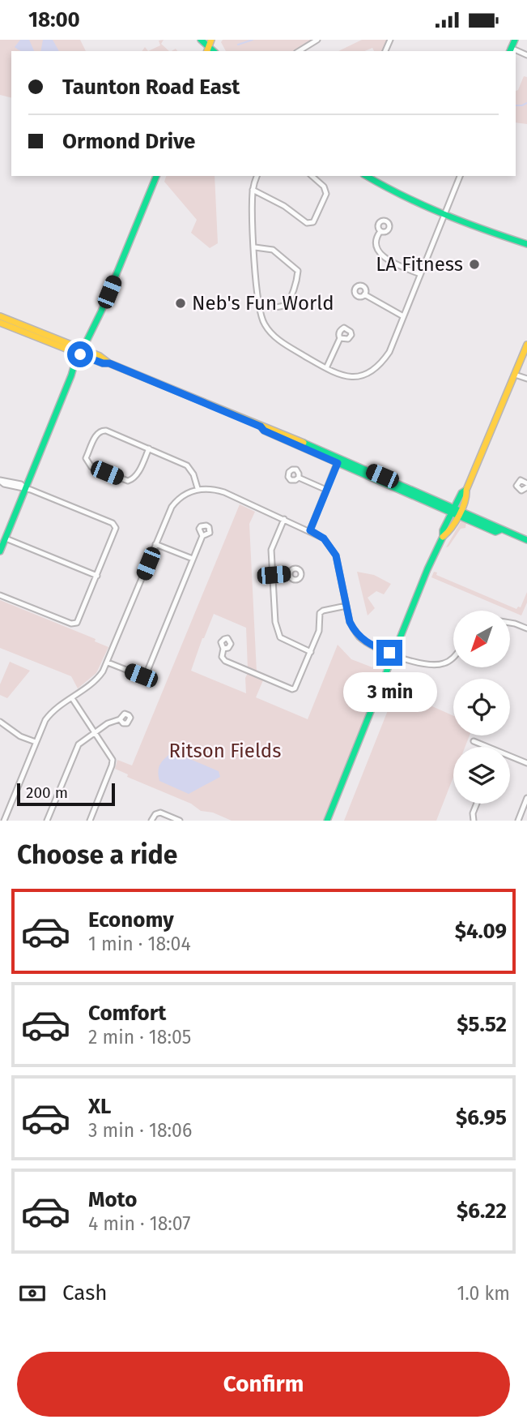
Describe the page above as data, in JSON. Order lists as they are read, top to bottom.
{
  "parks": ["Ritson Fields"],
  "places": ["LA Fitness", "Neb's Fun World"],
  "scale_bar": "200 m",
  "north": "bottom left",
  "page": {
    "status": "18:00",
    "banner": ["Taunton Road East", "Ormond Drive"],
    "bubble": "3 min",
    "scale": "200 m",
    "heading": "Choose a ride",
    "list": [
      {
        "name": "Economy",
        "note": "1 min · 18:04",
        "value": "$4.09"
      },
      {
        "name": "Comfort",
        "note": "2 min · 18:05",
        "value": "$5.52"
      },
      {
        "name": "XL",
        "note": "3 min · 18:06",
        "value": "$6.95"
      },
      {
        "name": "Moto",
        "note": "4 min · 18:07",
        "value": "$6.22"
      }
    ],
    "pay": ["Cash", "1.0 km"],
    "buttons": "Confirm"
  }
}
